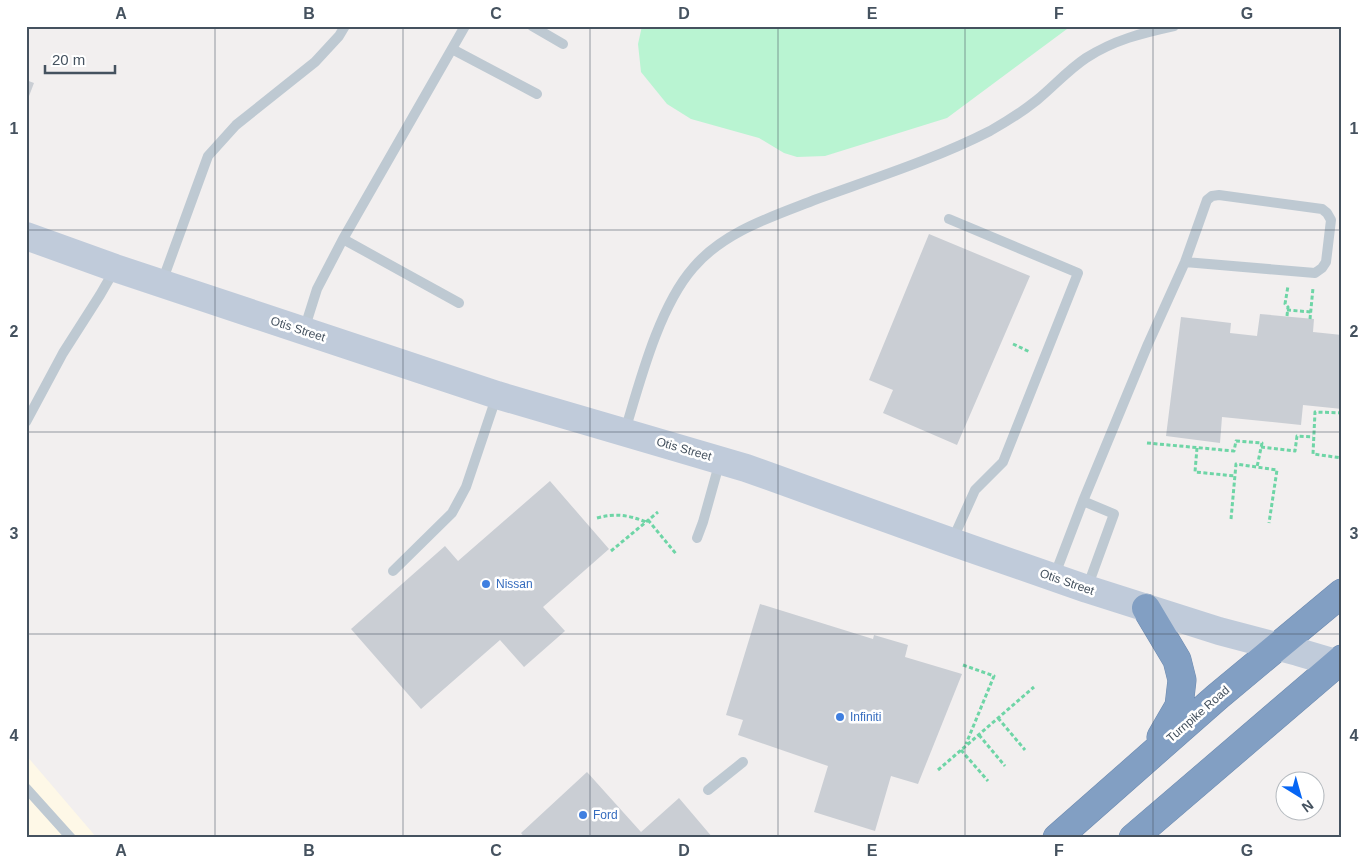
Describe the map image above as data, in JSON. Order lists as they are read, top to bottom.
{
  "streets": {
    "highway": ["Turnpike Road"],
    "main road": ["Otis Street"]
  },
  "crossings": [
    ["Otis Street", "Turnpike Road"]
  ],
  "places": ["Nissan", "Infiniti", "Ford"],
  "scale_bar": "20 m",
  "north": "bottom right",
  "grid": {
    "columns": [
      "A",
      "B",
      "C",
      "D",
      "E",
      "F",
      "G"
    ],
    "rows": [
      "1",
      "2",
      "3",
      "4"
    ]
  }
}
